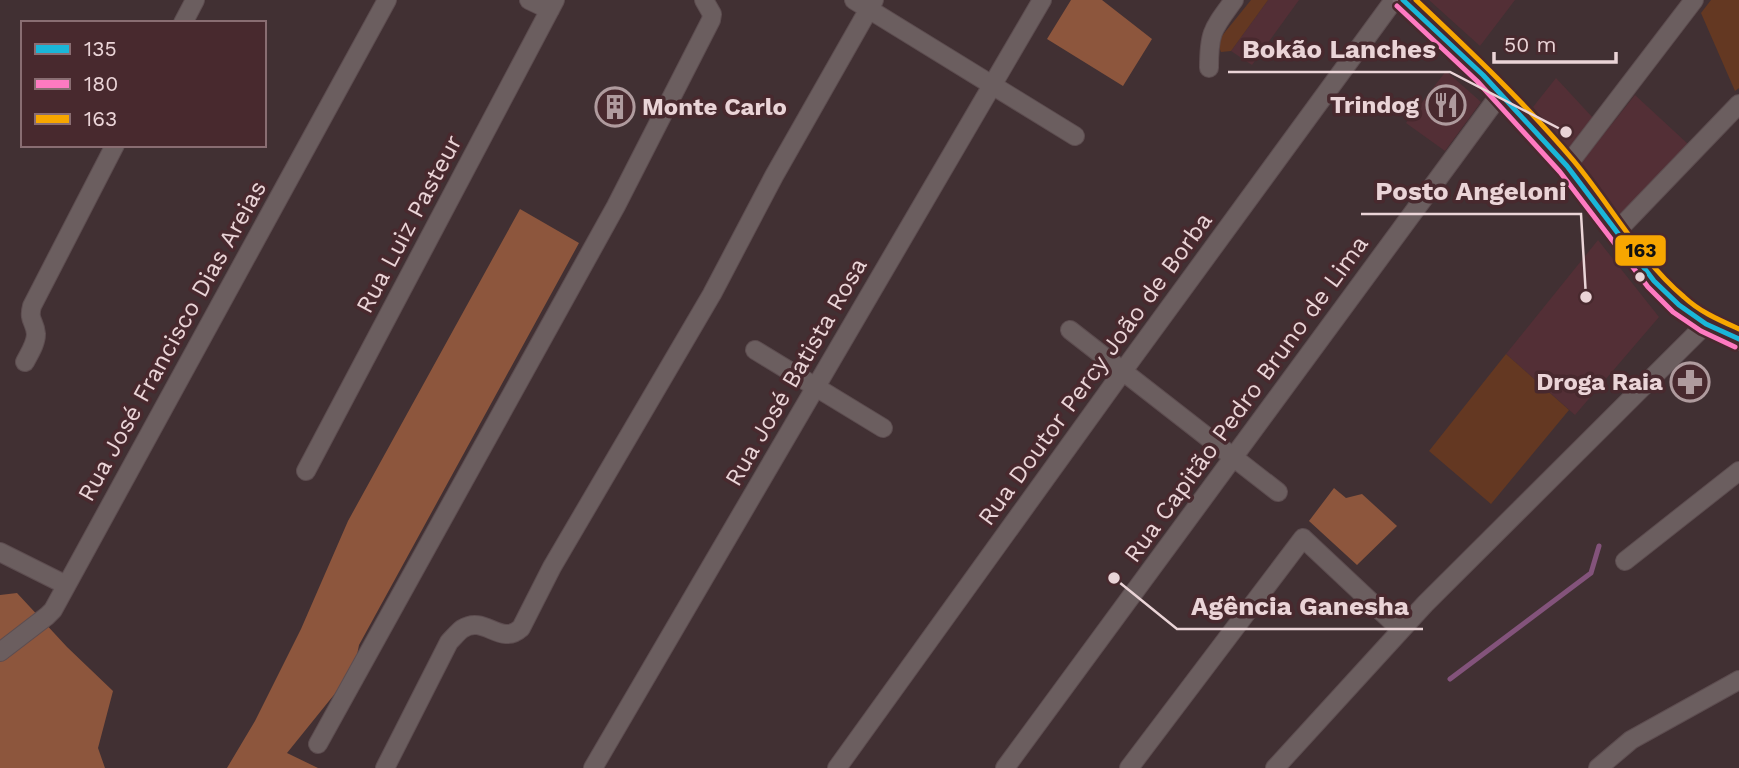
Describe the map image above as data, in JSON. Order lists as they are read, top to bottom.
{
  "streets": {
    "street": [
      "Rua Luiz Pasteur",
      "Rua José Francisco Dias Areias",
      "Rua Doutor Percy João de Borba",
      "Rua José Batista Rosa",
      "Rua Capitão Pedro Bruno de Lima"
    ]
  },
  "places": {
    "restaurant": ["Trindog"],
    "building": ["Monte Carlo"],
    "other": ["Bokão Lanches", "Posto Angeloni", "Agência Ganesha"],
    "pharmacy": ["Droga Raia"]
  },
  "lines": ["transit line 135", "transit line 163", "transit line 180"],
  "legend": ["135", "180", "163"],
  "scale_bar": "50 m"
}
